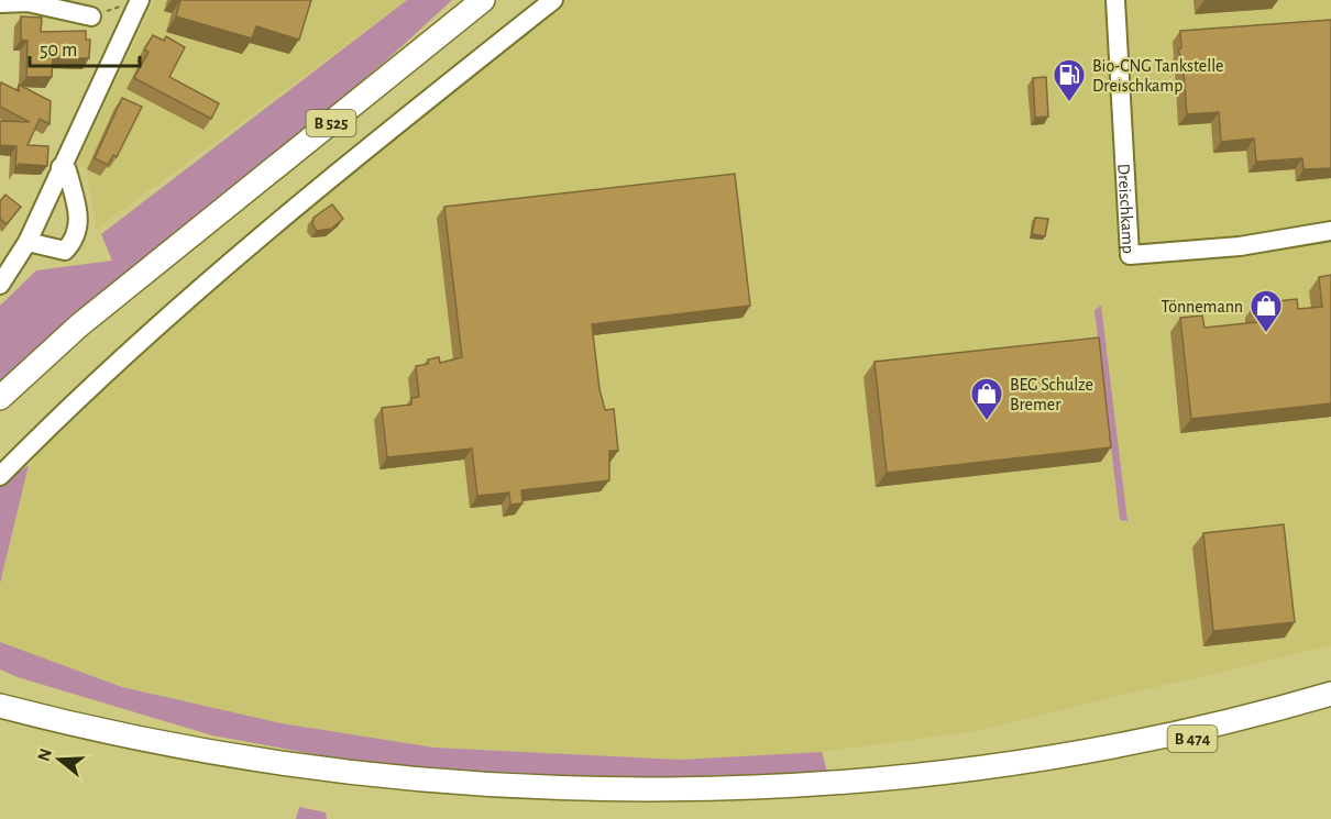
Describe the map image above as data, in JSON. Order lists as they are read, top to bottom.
{
  "streets": {
    "main road": ["B 525", "B 474"],
    "street": ["Dreischkamp"]
  },
  "places": {
    "fuel station": ["Bio-CNG Tankstelle Dreischkamp"],
    "shop": ["Tönnemann", "BEG Schulze Bremer"]
  },
  "scale_bar": "50 m",
  "north": "left"
}
